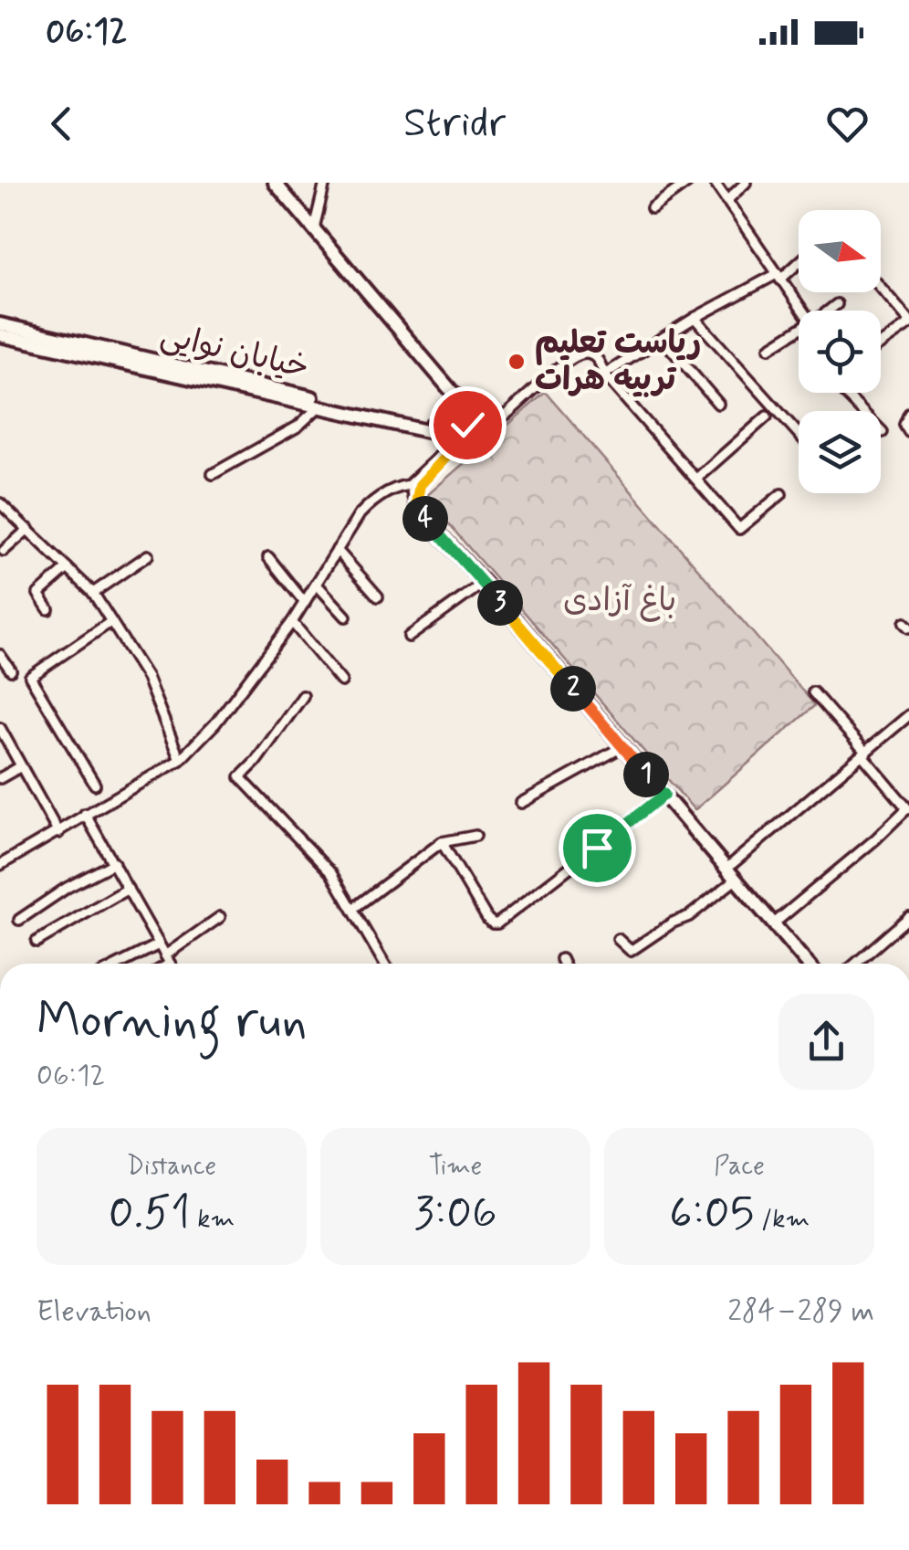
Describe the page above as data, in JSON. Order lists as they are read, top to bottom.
{
  "streets": {
    "street": ["خیابان نوایی"]
  },
  "parks": ["باغ آزادی"],
  "places": ["ریاست تعلیم تربیه هرات"],
  "north": "right",
  "page": {
    "status": "06:12",
    "header": "Stridr",
    "pins": [
      "4",
      "3",
      "2",
      "1"
    ],
    "heading": ["Morning run", "06:12"],
    "stats": [
      ["Distance", "0.51 km"],
      ["Time", "3:06"],
      ["Pace", "6:05 /km"]
    ],
    "chart": ["Elevation", "284–289 m"]
  }
}
